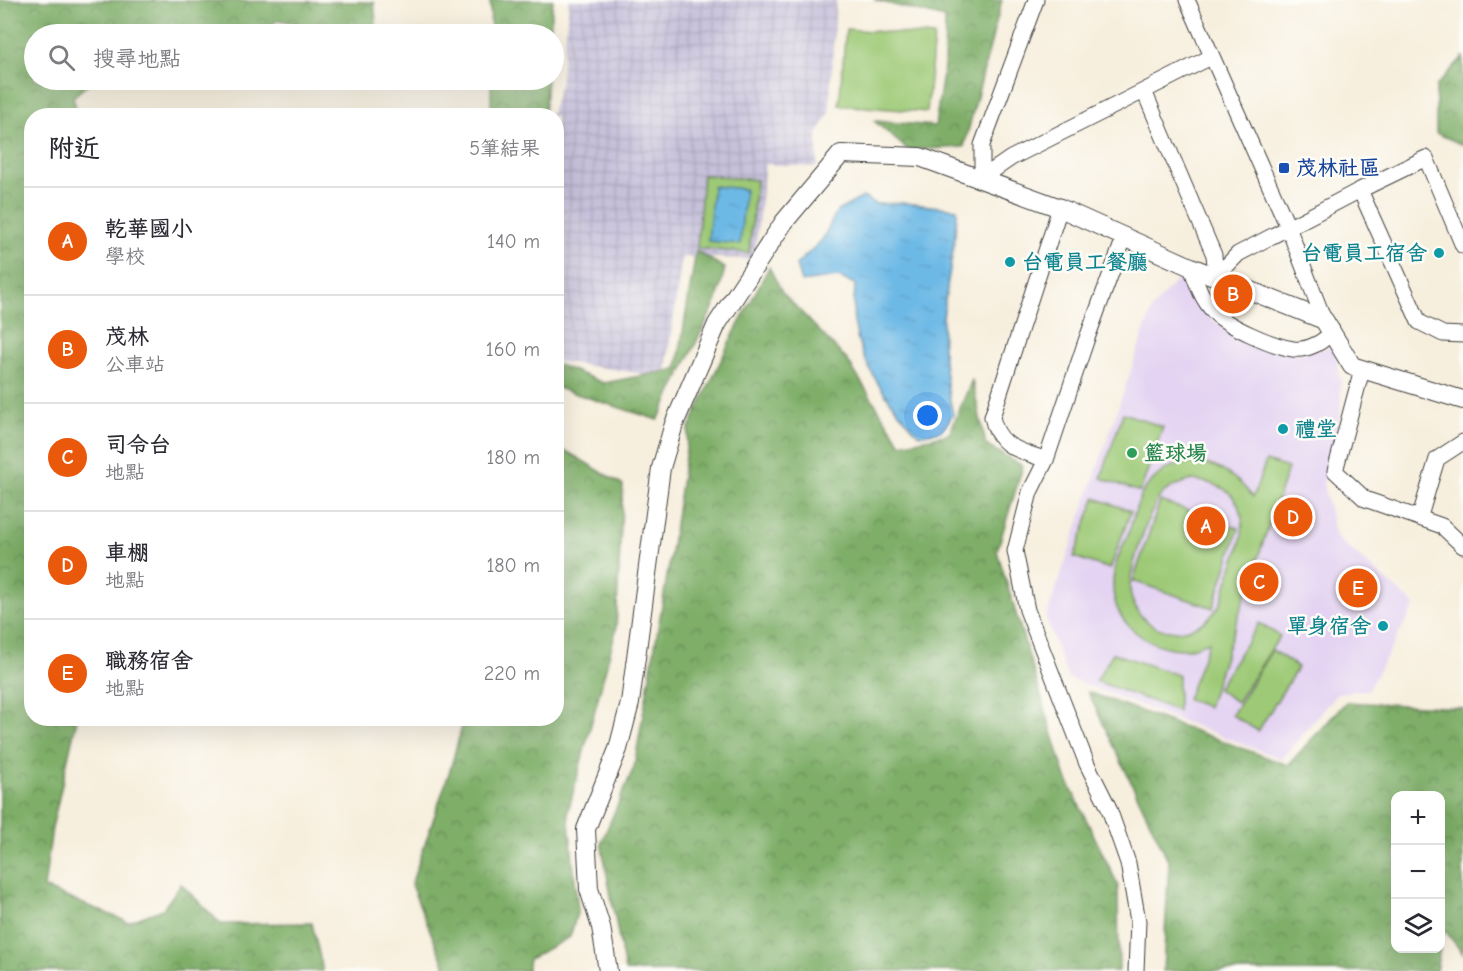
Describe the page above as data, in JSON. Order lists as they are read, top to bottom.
{
  "places": {
    "transit": ["茂林社區"],
    "other": [
      "台電員工宿舍",
      "台電員工餐廳",
      "禮堂",
      "籃球場",
      "單身宿舍"
    ]
  },
  "page": {
    "search": "搜尋地點",
    "heading": ["附近", "5筆結果"],
    "list": [
      {
        "mark": "A",
        "name": "乾華國小",
        "note": "學校",
        "value": "140 m"
      },
      {
        "mark": "B",
        "name": "茂林",
        "note": "公車站",
        "value": "160 m"
      },
      {
        "mark": "C",
        "name": "司令台",
        "note": "地點",
        "value": "180 m"
      },
      {
        "mark": "D",
        "name": "車棚",
        "note": "地點",
        "value": "180 m"
      },
      {
        "mark": "E",
        "name": "職務宿舍",
        "note": "地點",
        "value": "220 m"
      }
    ],
    "pins": [
      "B",
      "D",
      "A",
      "C",
      "E"
    ],
    "map_buttons": ["+", "−"]
  }
}
